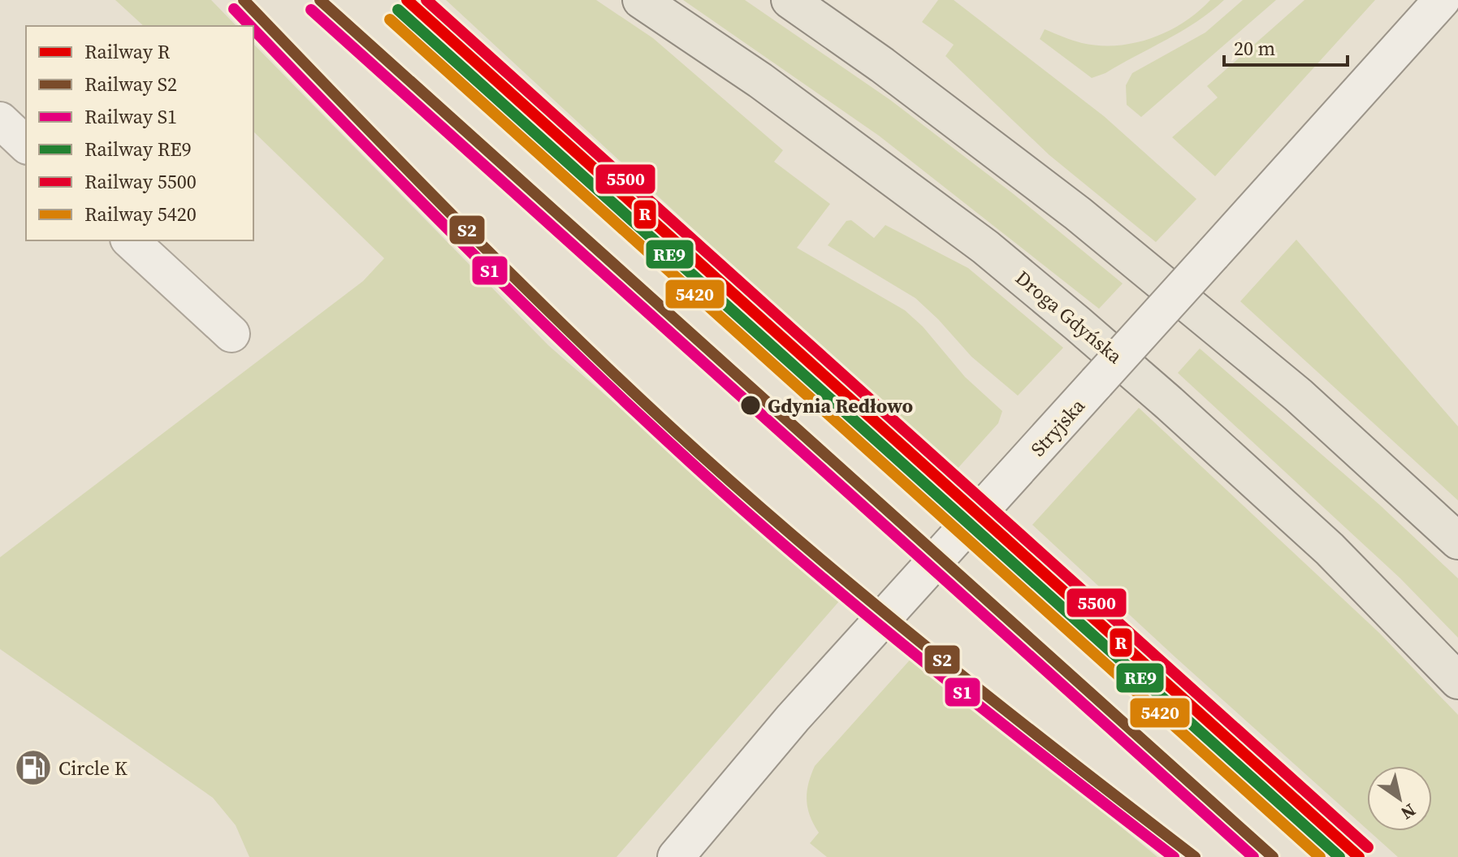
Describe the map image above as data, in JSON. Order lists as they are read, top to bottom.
{
  "streets": {
    "main road": ["Droga Gdyńska", "Stryjska"]
  },
  "places": {
    "other": ["Gdynia Redłowo"],
    "fuel station": ["Circle K"]
  },
  "lines": [
    "rail line R",
    "rail line S2",
    "rail line 5500",
    "rail line S1",
    "rail line RE9",
    "rail line 5420"
  ],
  "legend": [
    "Railway R",
    "Railway S2",
    "Railway S1",
    "Railway RE9",
    "Railway 5500",
    "Railway 5420"
  ],
  "scale_bar": "20 m",
  "north": "bottom right"
}
